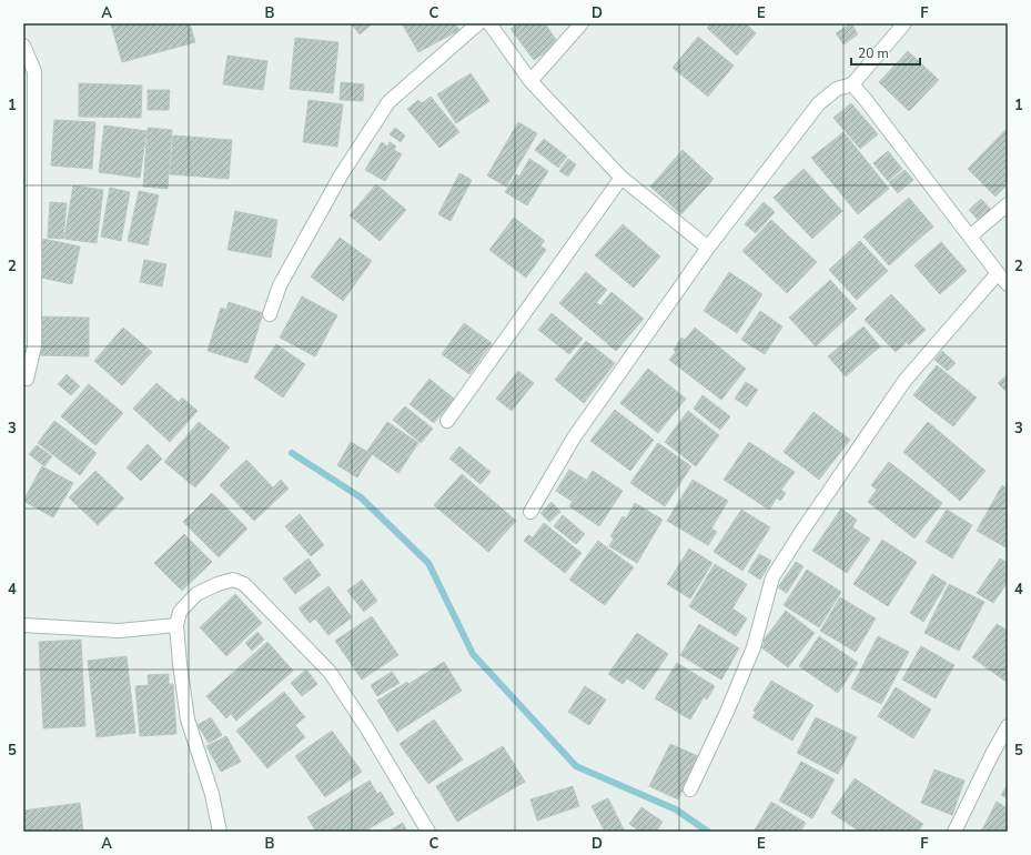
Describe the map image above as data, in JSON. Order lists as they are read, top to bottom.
{
  "scale_bar": "20 m",
  "grid": {
    "columns": [
      "A",
      "B",
      "C",
      "D",
      "E",
      "F"
    ],
    "rows": [
      "1",
      "2",
      "3",
      "4",
      "5"
    ]
  }
}
